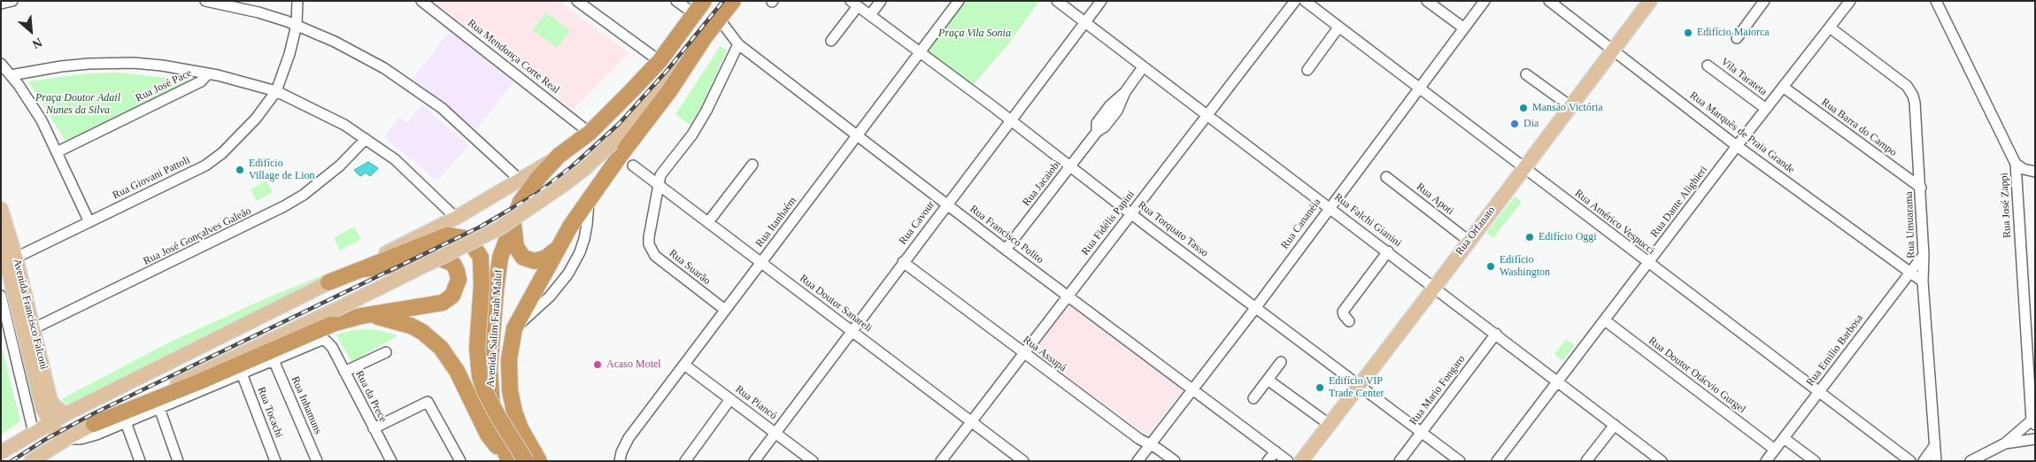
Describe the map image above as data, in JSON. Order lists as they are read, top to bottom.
{
  "streets": {
    "highway": ["Avenida Salim Farah Maluf"],
    "main road": ["Rua Orfanato", "Avenida Francisco Falconi"],
    "street": [
      "Rua Mendonça Corte Real",
      "Vila Tarateta",
      "Rua José Pace",
      "Rua Barra do Campo",
      "Rua Marquês de Praia Grande",
      "Rua Giovani Pattoli",
      "Rua Jacaiobi",
      "Rua Apoti",
      "Rua Dante Alighieri",
      "Rua José Zappi",
      "Rua Falchi Gianini",
      "Rua Itanhaém",
      "Rua Américo Vespucci",
      "Rua Cavour",
      "Rua Fidélis Papini",
      "Rua Cananéia",
      "Rua Umuarama",
      "Rua Torquato Tasso",
      "Rua Francisco Polito",
      "Rua José Gonçalves Galeão",
      "Rua Suarão",
      "Rua Doutor Sanareli",
      "Rua Emilio Barbosa",
      "Rua Assupá",
      "Rua Doutor Otácvio Gurgel",
      "Rua Mario Fongaro",
      "Rua da Prece",
      "Rua Piancó",
      "Rua Inhamuns",
      "Rua Tocachi"
    ]
  },
  "crossings": [
    ["Rua Mendonça Corte Real", "Avenida Salim Farah Maluf"],
    ["Vila Tarateta", "Rua Dante Alighieri"],
    ["Rua Barra do Campo", "Rua Dante Alighieri"],
    ["Rua Barra do Campo", "Rua Umuarama"],
    ["Rua Marquês de Praia Grande", "Rua Dante Alighieri"],
    ["Rua Marquês de Praia Grande", "Rua Umuarama"],
    ["Rua Marquês de Praia Grande", "Rua Orfanato"],
    ["Rua Marquês de Praia Grande", "Rua Emilio Barbosa"],
    ["Rua Giovani Pattoli", "Avenida Francisco Falconi"],
    ["Rua Jacaiobi", "Rua Falchi Gianini"],
    ["Rua Jacaiobi", "Rua Torquato Tasso"],
    ["Rua Jacaiobi", "Rua Francisco Polito"],
    ["Rua Apoti", "Rua Orfanato"],
    ["Rua Dante Alighieri", "Rua Falchi Gianini"],
    ["Rua Dante Alighieri", "Rua Américo Vespucci"],
    ["Rua Dante Alighieri", "Rua Umuarama"],
    ["Rua Dante Alighieri", "Rua Doutor Otácvio Gurgel"],
    ["Rua Falchi Gianini", "Rua Cavour"],
    ["Rua Falchi Gianini", "Rua Fidélis Papini"],
    ["Rua Falchi Gianini", "Rua Cananéia"],
    ["Rua Falchi Gianini", "Rua Orfanato"],
    ["Rua Falchi Gianini", "Rua Mario Fongaro"],
    ["Rua Itanhaém", "Rua Torquato Tasso"],
    ["Rua Itanhaém", "Rua Francisco Polito"],
    ["Rua Itanhaém", "Rua Suarão"],
    ["Rua Itanhaém", "Rua Doutor Sanareli"],
    ["Rua Itanhaém", "Rua Piancó"],
    ["Rua Américo Vespucci", "Rua Cananéia"],
    ["Rua Américo Vespucci", "Rua Orfanato"],
    ["Rua Américo Vespucci", "Rua Emilio Barbosa"],
    ["Rua Cavour", "Rua Torquato Tasso"],
    ["Rua Cavour", "Rua Francisco Polito"],
    ["Rua Cavour", "Rua Doutor Sanareli"],
    ["Rua Cavour", "Rua Assupá"],
    ["Rua Cavour", "Rua Piancó"],
    ["Rua Fidélis Papini", "Rua Torquato Tasso"],
    ["Rua Fidélis Papini", "Rua Francisco Polito"],
    ["Rua Fidélis Papini", "Rua Doutor Sanareli"],
    ["Rua Fidélis Papini", "Rua Assupá"],
    ["Rua Cananéia", "Rua Torquato Tasso"],
    ["Rua Cananéia", "Rua Francisco Polito"],
    ["Rua Cananéia", "Rua Assupá"],
    ["Rua Umuarama", "Rua Emilio Barbosa"],
    ["Rua Torquato Tasso", "Rua Orfanato"],
    ["Rua Torquato Tasso", "Rua Mario Fongaro"],
    ["Rua Francisco Polito", "Rua Suarão"],
    ["Rua Francisco Polito", "Avenida Salim Farah Maluf"],
    ["Rua José Gonçalves Galeão", "Avenida Francisco Falconi"],
    ["Rua Suarão", "Rua Doutor Sanareli"],
    ["Rua Emilio Barbosa", "Rua Doutor Otácvio Gurgel"],
    ["Rua da Prece", "Rua Inhamuns"]
  ],
  "parks": ["Praça Vila Sonia", "Praça Doutor Adail Nunes da Silva"],
  "places": [
    "Edifício Maiorca",
    "Mansão Victória",
    "Dia",
    "Edifício Village de Lion",
    "Edifício Oggi",
    "Edifício Washington",
    "Acaso Motel",
    "Edifício VIP Trade Center"
  ],
  "north": "bottom right"
}
